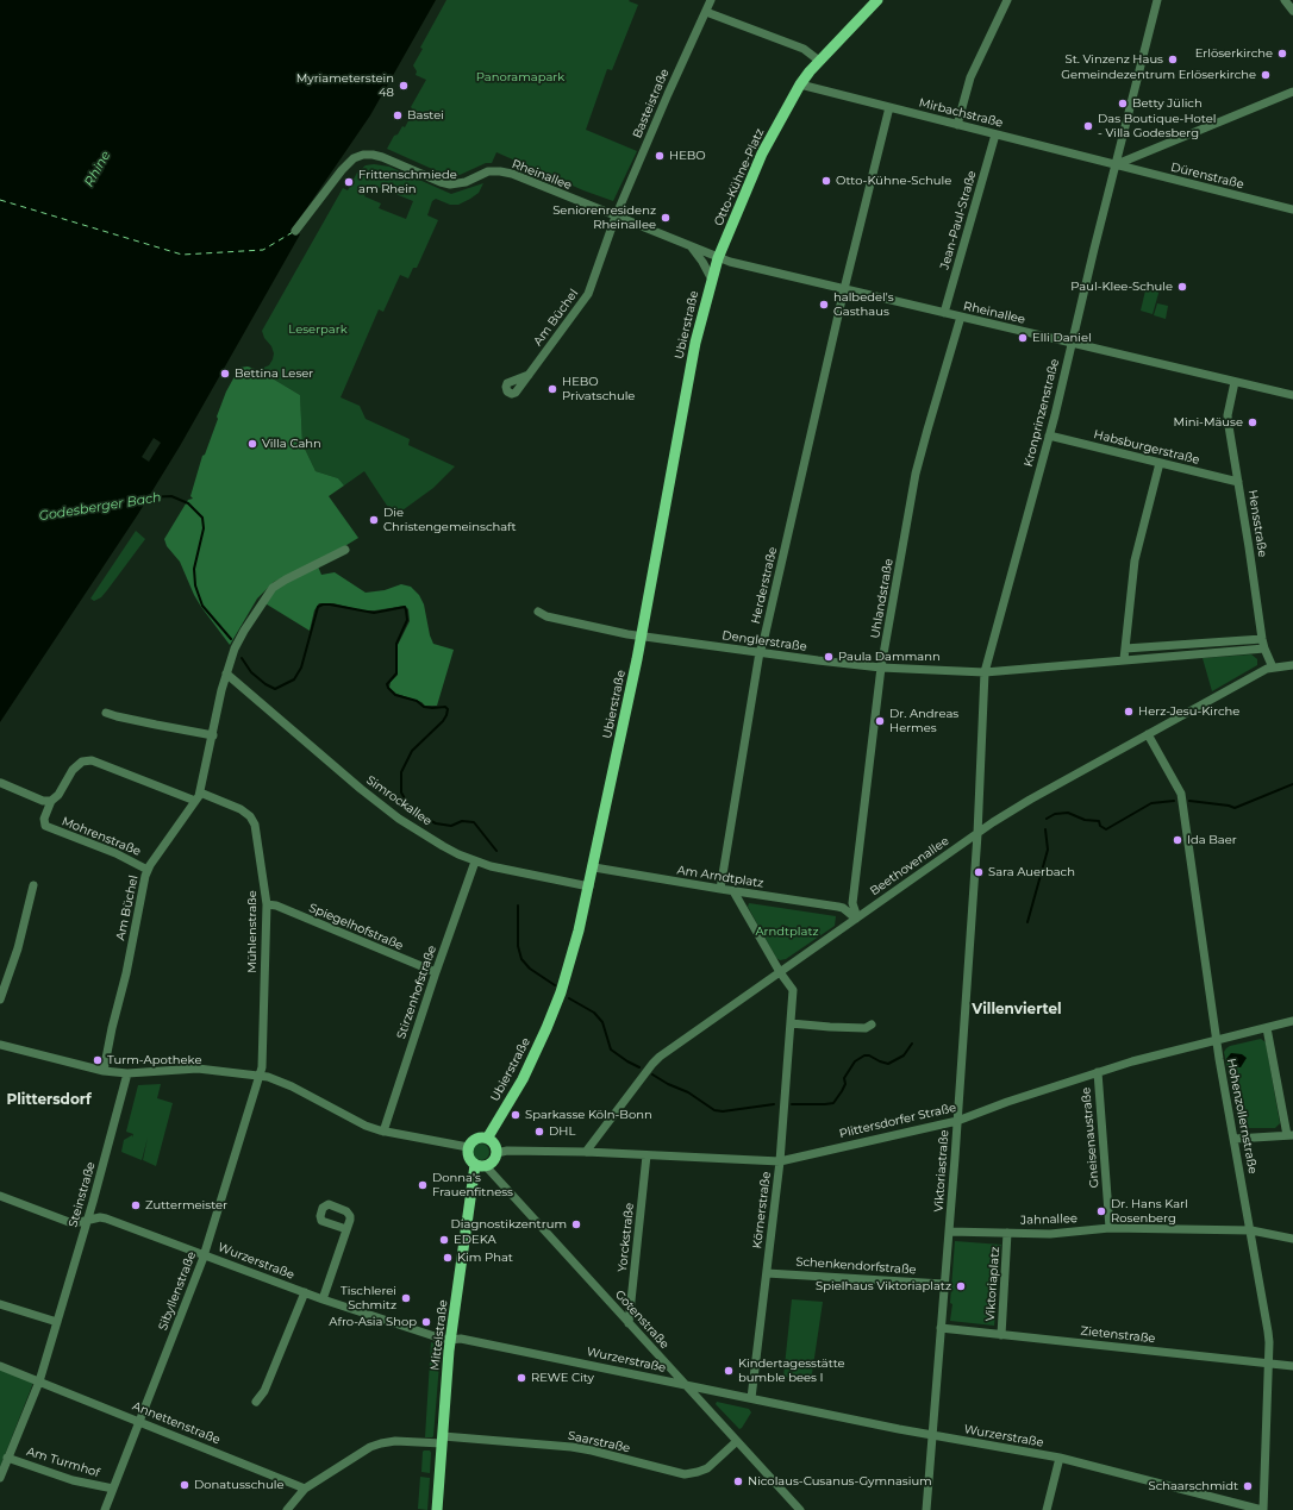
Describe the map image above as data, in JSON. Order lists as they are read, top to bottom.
{
  "streets": {
    "main road": ["Otto-Kühne-Platz", "Ubierstraße", "Mittelstraße"],
    "street": [
      "Basteistraße",
      "Mirbachstraße",
      "Rheinallee",
      "Dürenstraße",
      "Jean-Paul-Straße",
      "Am Büchel",
      "Kronprinzenstraße",
      "Habsburgerstraße",
      "Hensstraße",
      "Herderstraße",
      "Uhlandstraße",
      "Denglerstraße",
      "Simrockallee",
      "Mohrenstraße",
      "Beethovenallee",
      "Am Arndtplatz",
      "Spiegelhofstraße",
      "Mühlenstraße",
      "Stirzenhofstraße",
      "Hohenzollernstraße",
      "Plittersdorfer Straße",
      "Gneisenaustraße",
      "Viktoriastraße",
      "Steinstraße",
      "Körnerstraße",
      "Jahnallee",
      "Yorckstraße",
      "Wurzerstraße",
      "Schenkendorfstraße",
      "Viktoriaplatz",
      "Sibyllenstraße",
      "Gotenstraße",
      "Zietenstraße",
      "Annettenstraße",
      "Saarstraße",
      "Am Turmhof"
    ]
  },
  "crossings": [
    ["Basteistraße", "Rheinallee"],
    ["Basteistraße", "Am Büchel"],
    ["Mirbachstraße", "Dürenstraße"],
    ["Mirbachstraße", "Otto-Kühne-Platz"],
    ["Mirbachstraße", "Jean-Paul-Straße"],
    ["Mirbachstraße", "Kronprinzenstraße"],
    ["Rheinallee", "Otto-Kühne-Platz"],
    ["Rheinallee", "Jean-Paul-Straße"],
    ["Rheinallee", "Am Büchel"],
    ["Rheinallee", "Ubierstraße"],
    ["Rheinallee", "Kronprinzenstraße"],
    ["Rheinallee", "Hensstraße"],
    ["Rheinallee", "Herderstraße"],
    ["Rheinallee", "Uhlandstraße"],
    ["Dürenstraße", "Kronprinzenstraße"],
    ["Otto-Kühne-Platz", "Ubierstraße"],
    ["Am Büchel", "Simrockallee"],
    ["Am Büchel", "Mohrenstraße"],
    ["Am Büchel", "Mühlenstraße"],
    ["Ubierstraße", "Denglerstraße"],
    ["Ubierstraße", "Simrockallee"],
    ["Ubierstraße", "Am Arndtplatz"],
    ["Ubierstraße", "Plittersdorfer Straße"],
    ["Ubierstraße", "Gotenstraße"],
    ["Ubierstraße", "Mittelstraße"],
    ["Kronprinzenstraße", "Habsburgerstraße"],
    ["Kronprinzenstraße", "Denglerstraße"],
    ["Kronprinzenstraße", "Beethovenallee"],
    ["Kronprinzenstraße", "Viktoriastraße"],
    ["Habsburgerstraße", "Hensstraße"],
    ["Hensstraße", "Denglerstraße"],
    ["Hensstraße", "Beethovenallee"],
    ["Herderstraße", "Denglerstraße"],
    ["Herderstraße", "Am Arndtplatz"],
    ["Uhlandstraße", "Denglerstraße"],
    ["Uhlandstraße", "Beethovenallee"],
    ["Uhlandstraße", "Am Arndtplatz"],
    ["Simrockallee", "Stirzenhofstraße"],
    ["Beethovenallee", "Hohenzollernstraße"],
    ["Beethovenallee", "Plittersdorfer Straße"],
    ["Beethovenallee", "Viktoriastraße"],
    ["Beethovenallee", "Körnerstraße"],
    ["Spiegelhofstraße", "Mühlenstraße"],
    ["Spiegelhofstraße", "Stirzenhofstraße"],
    ["Mühlenstraße", "Sibyllenstraße"],
    ["Hohenzollernstraße", "Plittersdorfer Straße"],
    ["Hohenzollernstraße", "Jahnallee"],
    ["Hohenzollernstraße", "Wurzerstraße"],
    ["Hohenzollernstraße", "Zietenstraße"],
    ["Plittersdorfer Straße", "Gneisenaustraße"],
    ["Plittersdorfer Straße", "Viktoriastraße"],
    ["Plittersdorfer Straße", "Körnerstraße"],
    ["Plittersdorfer Straße", "Yorckstraße"],
    ["Plittersdorfer Straße", "Gotenstraße"],
    ["Plittersdorfer Straße", "Mittelstraße"],
    ["Gneisenaustraße", "Jahnallee"],
    ["Viktoriastraße", "Jahnallee"],
    ["Viktoriastraße", "Wurzerstraße"],
    ["Viktoriastraße", "Schenkendorfstraße"],
    ["Viktoriastraße", "Zietenstraße"],
    ["Steinstraße", "Wurzerstraße"],
    ["Steinstraße", "Annettenstraße"],
    ["Steinstraße", "Am Turmhof"],
    ["Körnerstraße", "Wurzerstraße"],
    ["Körnerstraße", "Schenkendorfstraße"],
    ["Jahnallee", "Viktoriaplatz"],
    ["Yorckstraße", "Gotenstraße"],
    ["Wurzerstraße", "Sibyllenstraße"],
    ["Wurzerstraße", "Gotenstraße"],
    ["Wurzerstraße", "Mittelstraße"],
    ["Viktoriaplatz", "Zietenstraße"],
    ["Sibyllenstraße", "Annettenstraße"],
    ["Sibyllenstraße", "Am Turmhof"],
    ["Gotenstraße", "Mittelstraße"],
    ["Gotenstraße", "Saarstraße"],
    ["Mittelstraße", "Saarstraße"],
    ["Annettenstraße", "Saarstraße"]
  ],
  "districts": ["Villenviertel", "Plittersdorf"],
  "water": ["Rhine", "Godesberger Bach"],
  "parks": ["Panoramapark", "Leserpark", "Arndtplatz"],
  "places": [
    "Erlöserkirche",
    "St. Vinzenz Haus",
    "Gemeindezentrum Erlöserkirche",
    "Myriameterstein 48",
    "Betty Jülich",
    "Bastei",
    "Das Boutique-Hotel - Villa Godesberg",
    "HEBO",
    "Otto-Kühne-Schule",
    "Frittenschmiede am Rhein",
    "Seniorenresidenz Rheinallee",
    "Paul-Klee-Schule",
    "halbedel's Gasthaus",
    "Elli Daniel",
    "Bettina Leser",
    "HEBO Privatschule",
    "Mini-Mäuse",
    "Villa Cahn",
    "Die Christengemeinschaft",
    "Paula Dammann",
    "Herz-Jesu-Kirche",
    "Dr. Andreas Hermes",
    "Ida Baer",
    "Sara Auerbach",
    "Turm-Apotheke",
    "Sparkasse Köln-Bonn",
    "DHL",
    "Donna's Frauenfitness",
    "Zuttermeister",
    "Dr. Hans Karl Rosenberg",
    "Diagnostikzentrum",
    "EDEKA",
    "Kim Phat",
    "Spielhaus Viktoriaplatz",
    "Tischlerei Schmitz",
    "Afro-Asia Shop",
    "Kindertagesstätte bumble bees I",
    "REWE City",
    "Nicolaus-Cusanus-Gymnasium",
    "Donatusschule",
    "Schaarschmidt"
  ]
}
